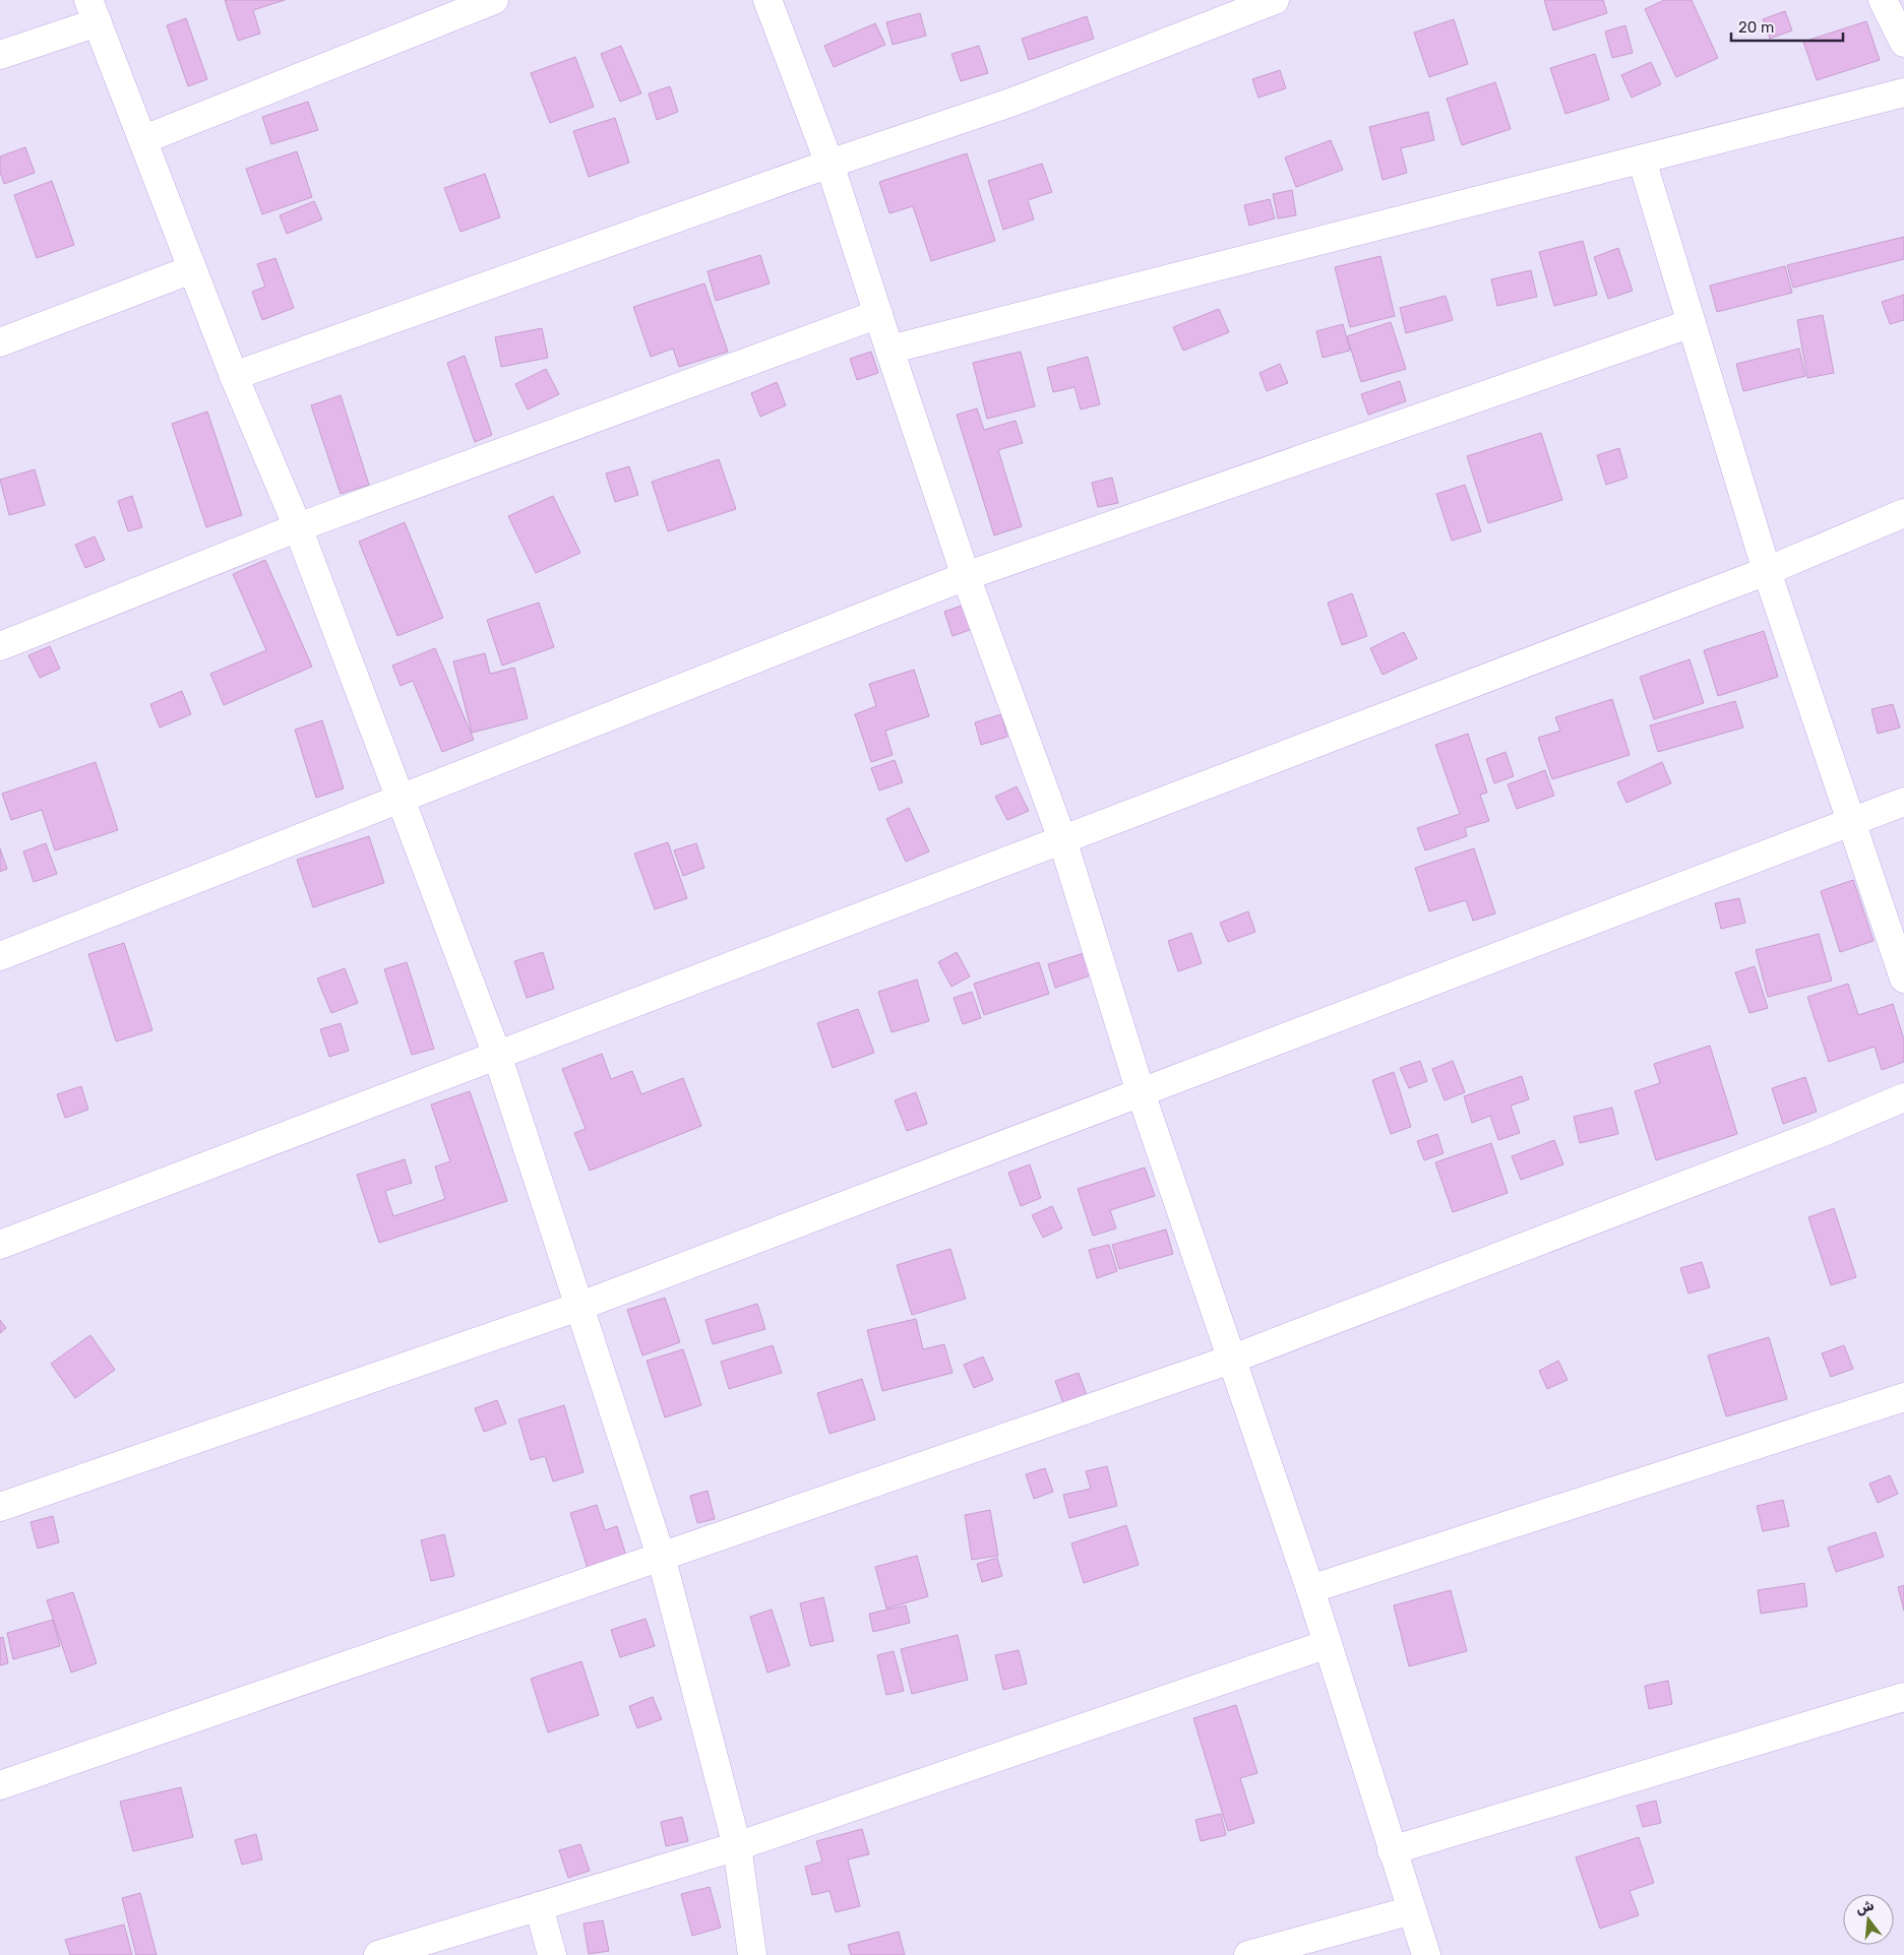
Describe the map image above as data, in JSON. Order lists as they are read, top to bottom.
{
  "scale_bar": "20 m",
  "north": "top"
}
